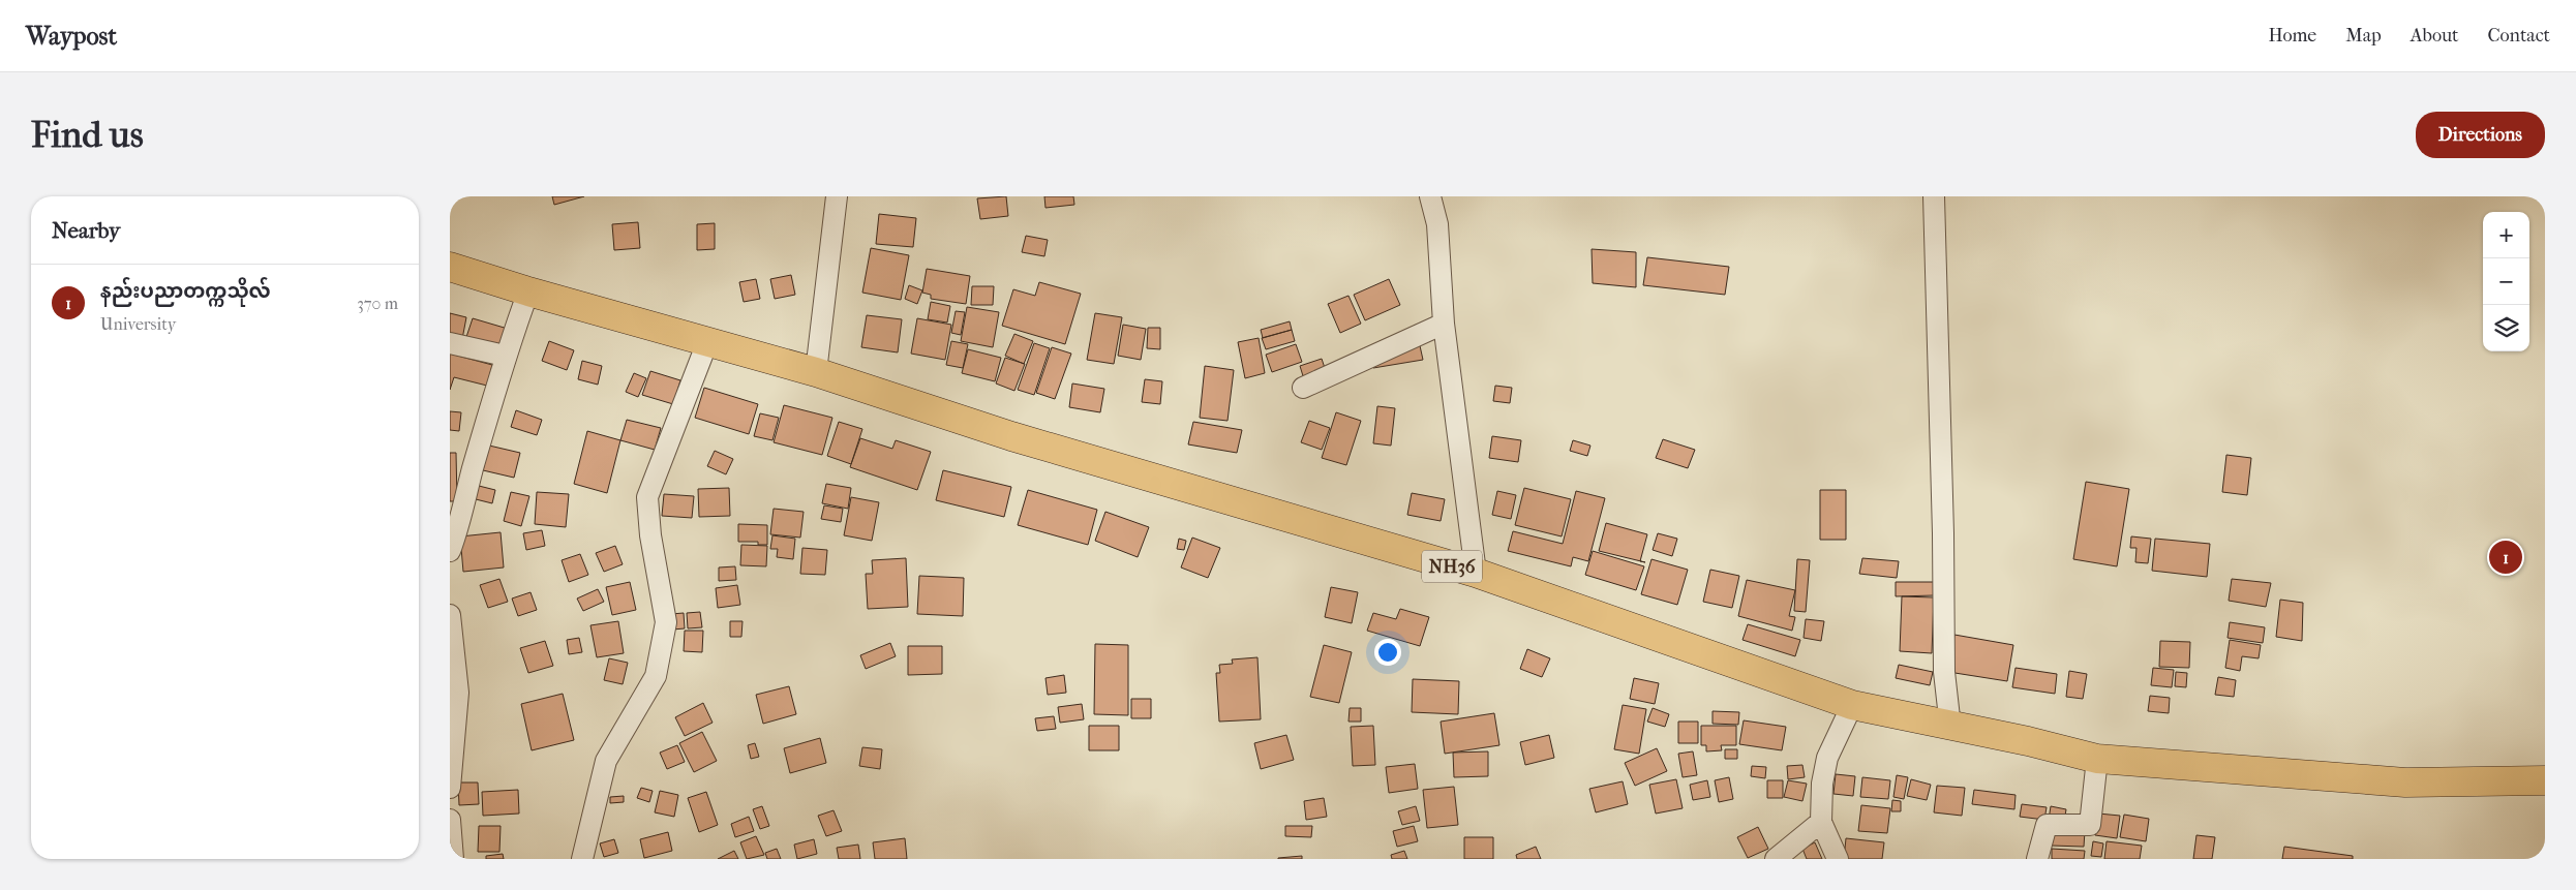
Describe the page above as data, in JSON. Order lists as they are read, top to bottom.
{
  "streets": {
    "highway": ["NH36"]
  },
  "page": {
    "header": "Waypost",
    "nav": [
      "Home",
      "Map",
      "About",
      "Contact"
    ],
    "buttons": "Directions",
    "title": "Find us",
    "heading": "Nearby",
    "map_buttons": ["+", "−"],
    "list": [
      {
        "mark": "1",
        "name": "နည်းပညာတက္ကသိုလ်",
        "note": "University",
        "value": "370 m"
      }
    ],
    "pins": "1"
  }
}
